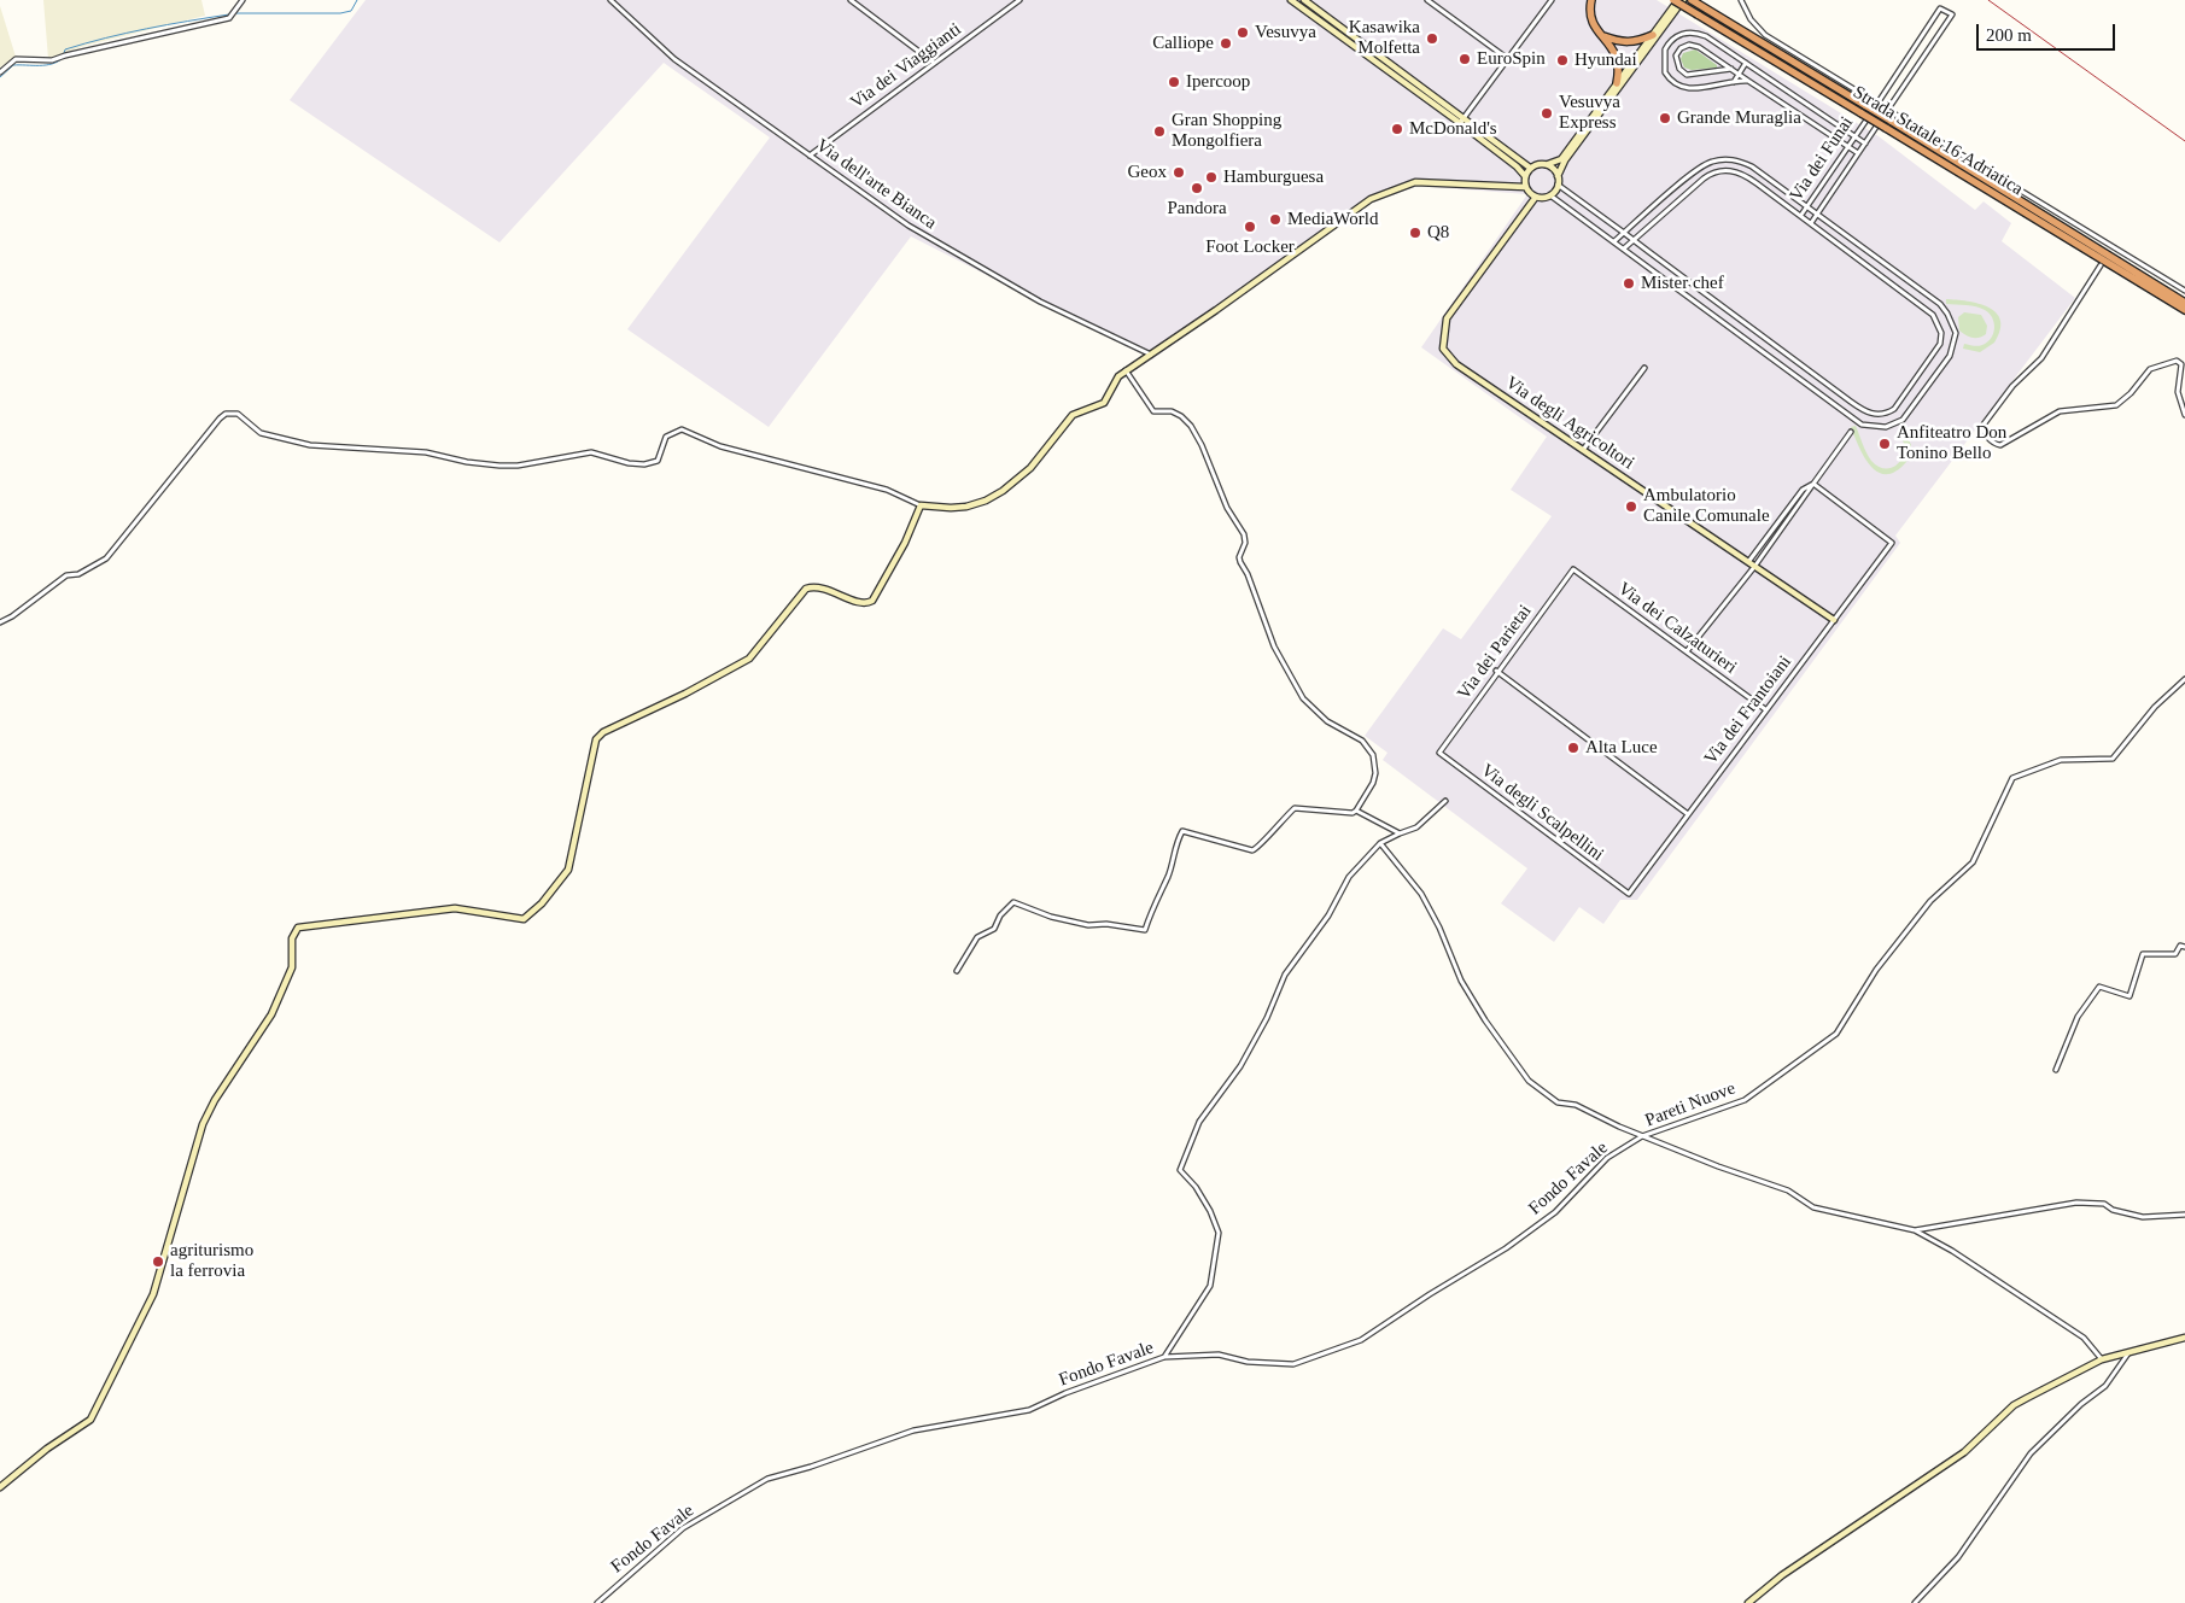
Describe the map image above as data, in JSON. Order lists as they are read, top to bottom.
{
  "streets": {
    "highway": ["Strada Statale 16 Adriatica"],
    "street": [
      "Via dei Viaggianti",
      "Via dei Funai",
      "Via dell'arte Bianca",
      "Via degli Agricoltori",
      "Via dei Calzaturieri",
      "Via dei Parietai",
      "Via dei Frantoiani",
      "Via degli Scalpellini",
      "Pareti Nuove",
      "Fondo Favale"
    ]
  },
  "crossings": [
    ["Via dei Viaggianti", "Via dell'arte Bianca"],
    ["Via degli Agricoltori", "Via dei Frantoiani"],
    ["Via dei Calzaturieri", "Via dei Parietai"],
    ["Via dei Calzaturieri", "Via dei Frantoiani"],
    ["Via dei Parietai", "Via degli Scalpellini"],
    ["Via dei Frantoiani", "Via degli Scalpellini"],
    ["Pareti Nuove", "Fondo Favale"]
  ],
  "places": [
    "Vesuvya",
    "Kasawika Molfetta",
    "Calliope",
    "EuroSpin",
    "Hyundai",
    "Ipercoop",
    "Vesuvya Express",
    "Grande Muraglia",
    "McDonald's",
    "Gran Shopping Mongolfiera",
    "Geox",
    "Hamburguesa",
    "Pandora",
    "MediaWorld",
    "Foot Locker",
    "Q8",
    "Mister chef",
    "Anfiteatro Don Tonino Bello",
    "Ambulatorio Canile Comunale",
    "Alta Luce",
    "agriturismo la ferrovia"
  ],
  "scale_bar": "200 m"
}
